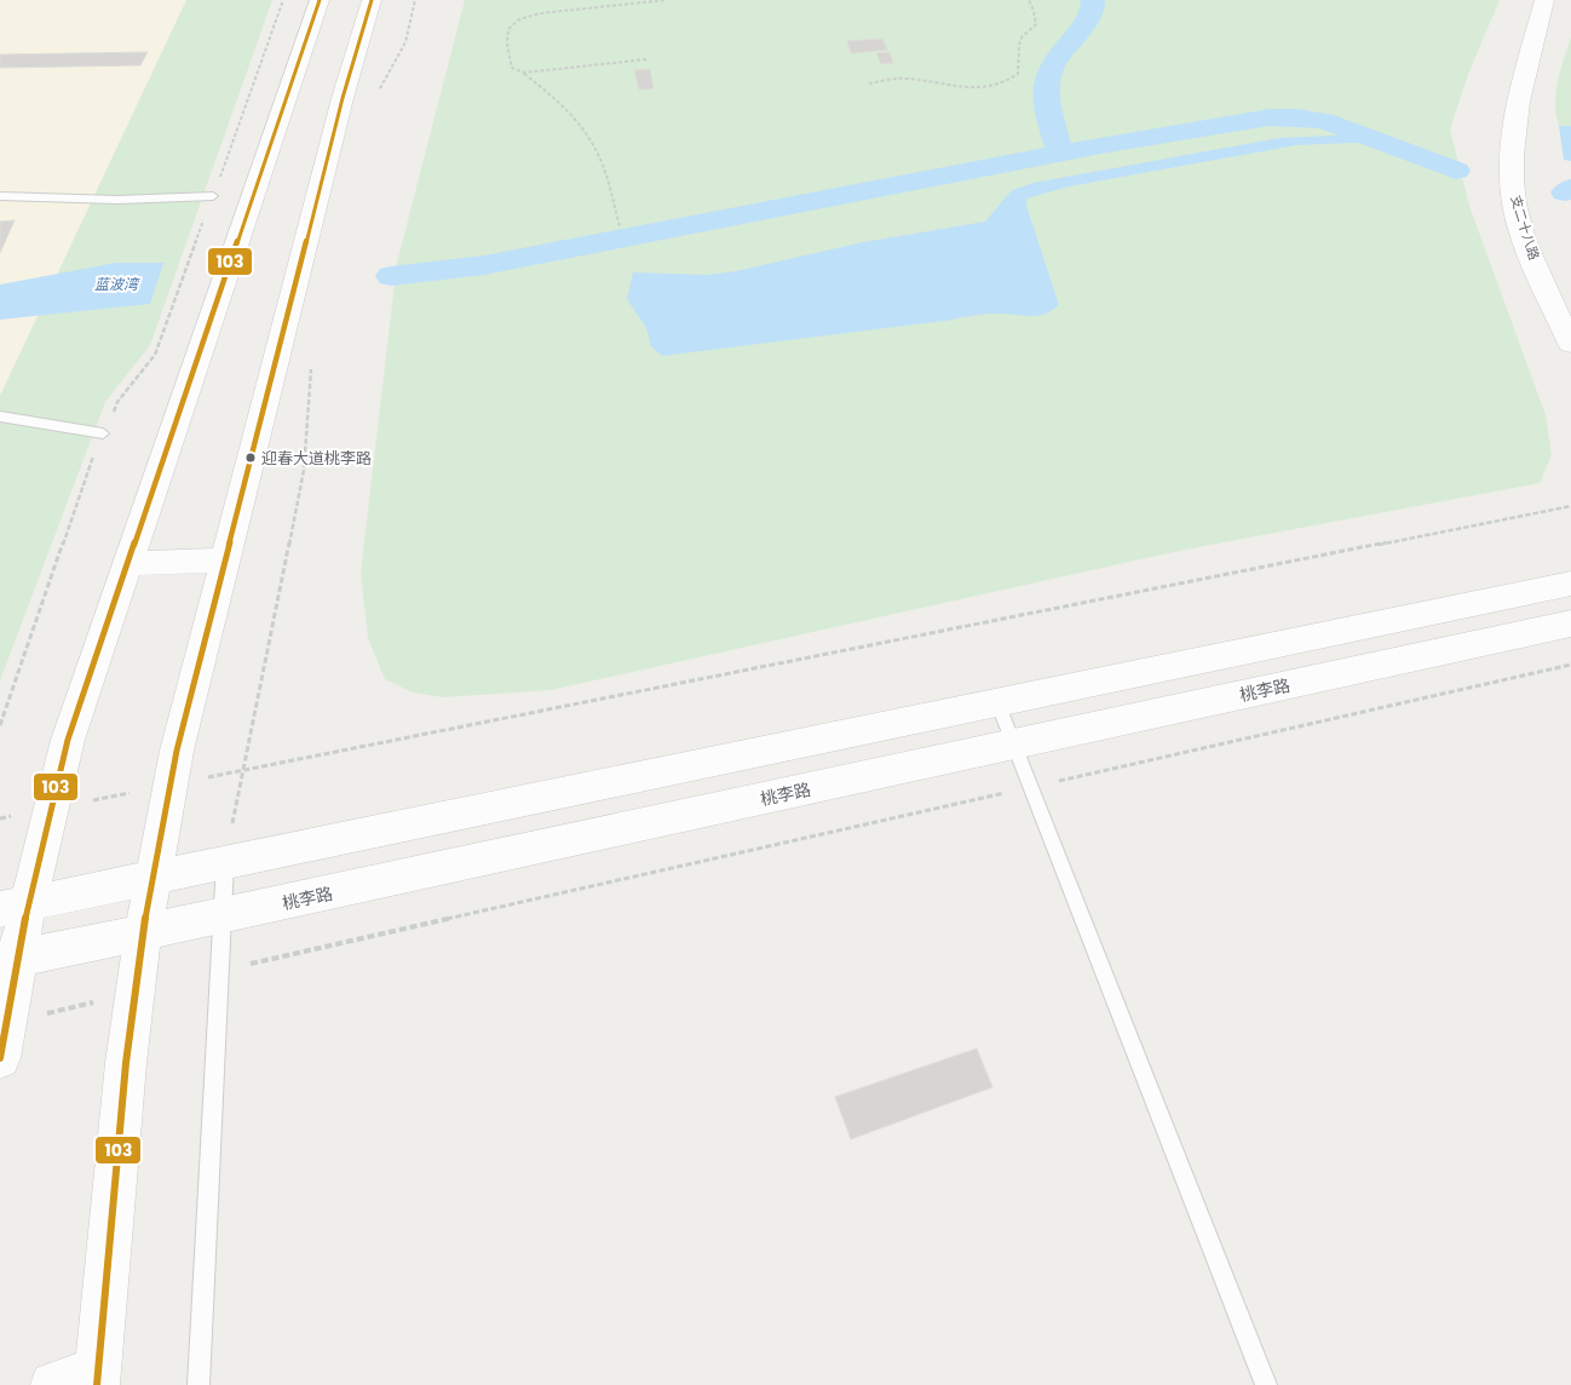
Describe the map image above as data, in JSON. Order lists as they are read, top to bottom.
{
  "streets": {
    "main road": ["支二十八路", "桃李路"]
  },
  "water": ["蓝波湾"],
  "places": ["迎春大道桃李路"],
  "lines": ["transit line 103"]
}
